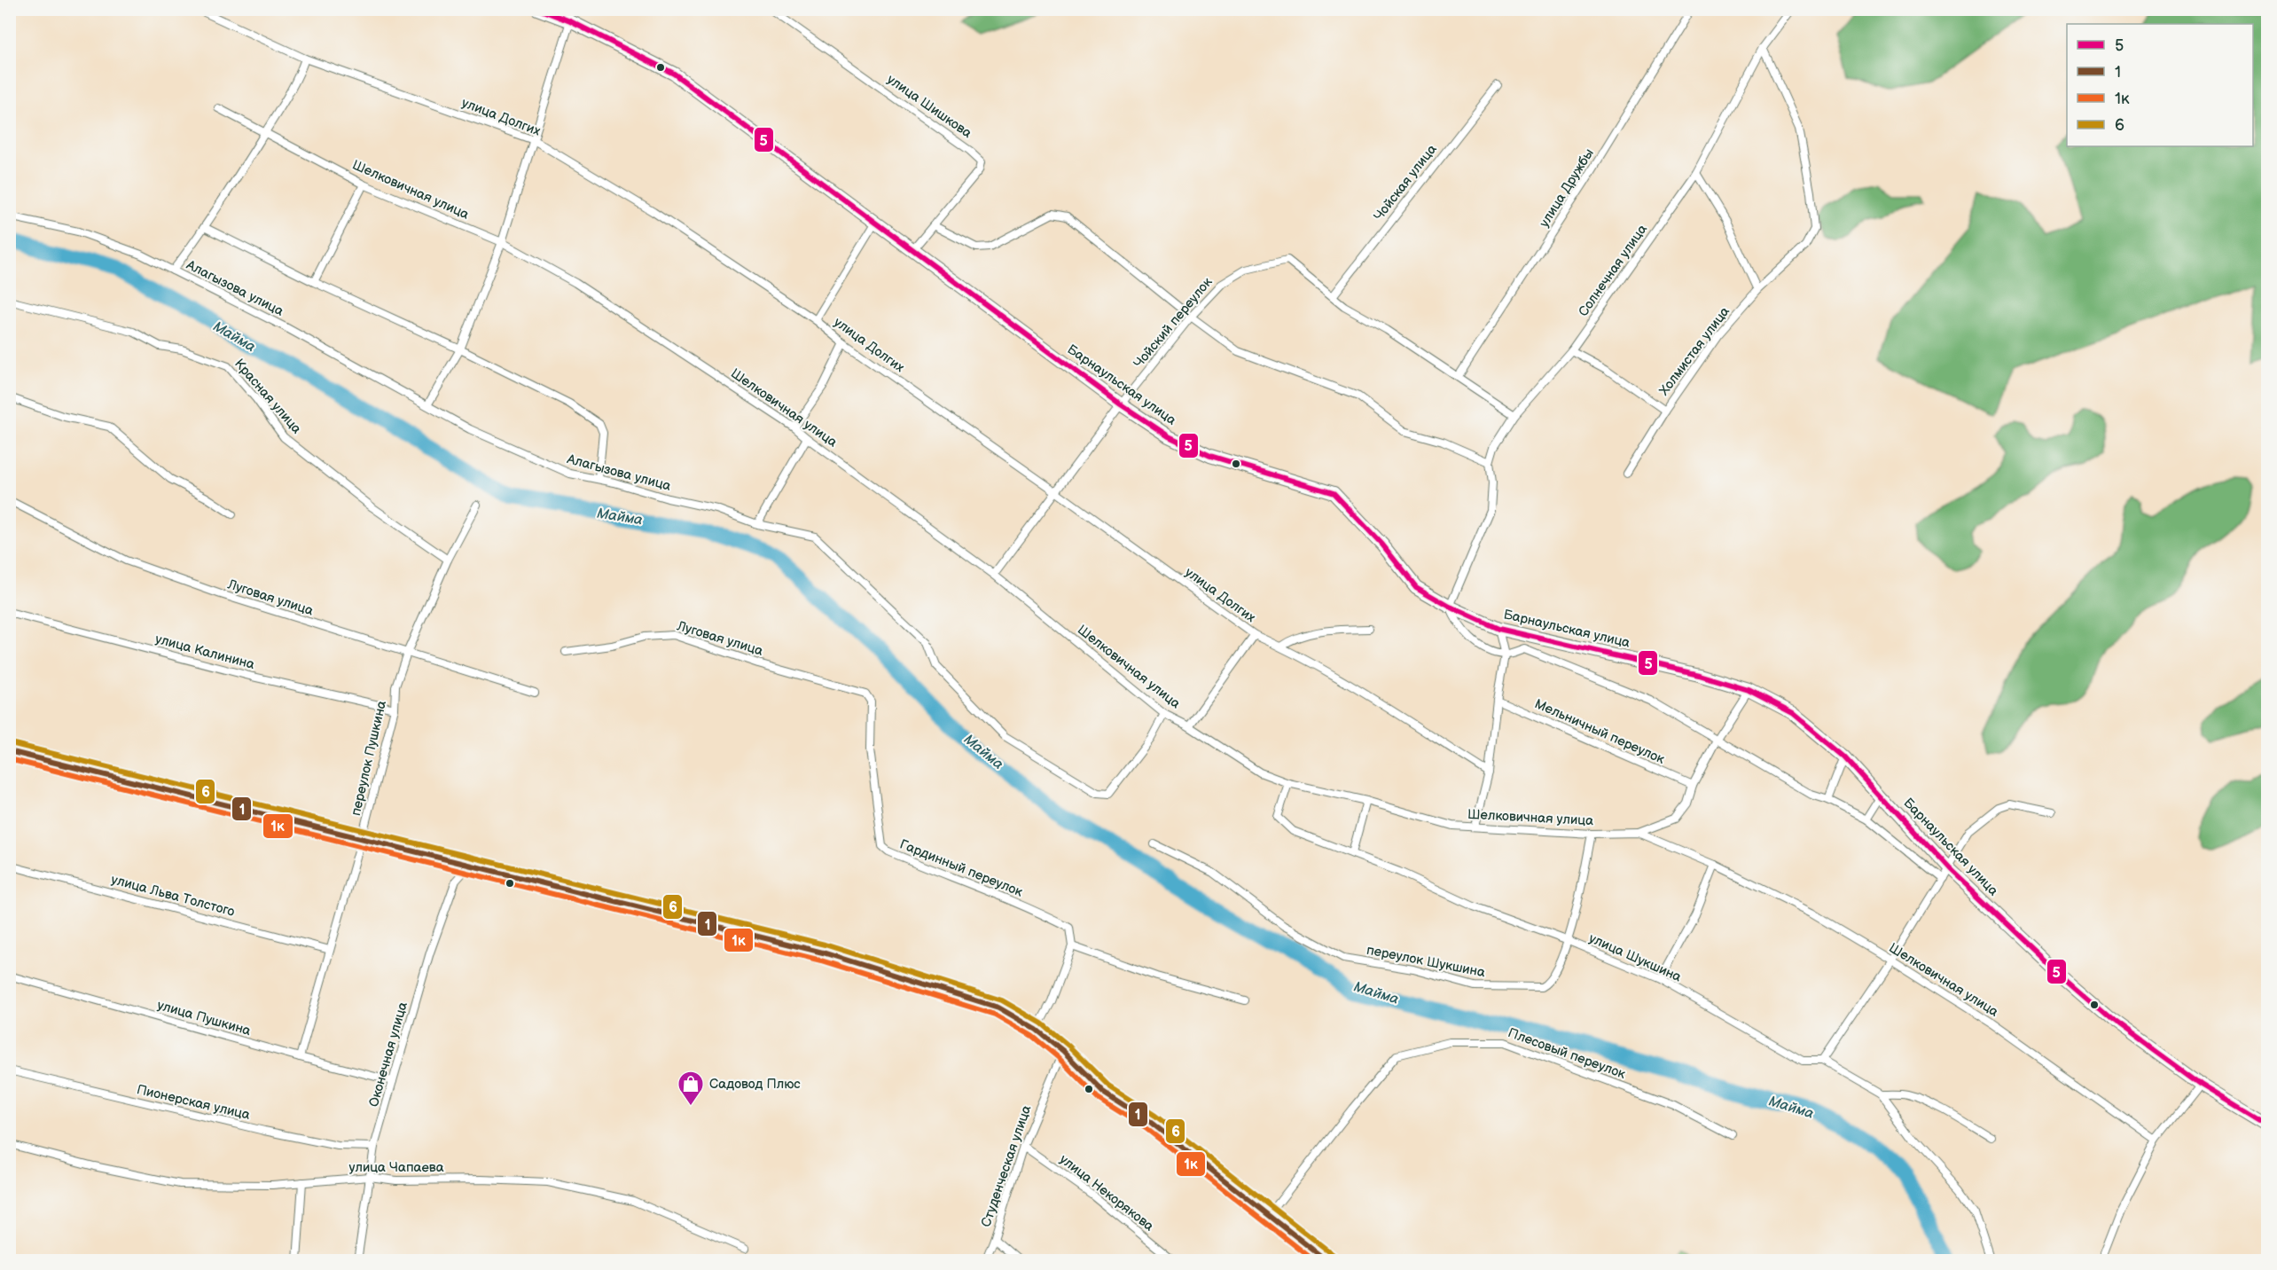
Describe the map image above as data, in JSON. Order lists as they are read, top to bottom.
{
  "streets": {
    "main road": ["Барнаульская улица"],
    "street": [
      "улица Шишкова",
      "улица Долгих",
      "Чойская улица",
      "улица Дружбы",
      "Шелковичная улица",
      "Солнечная улица",
      "Алагызова улица",
      "Чойский переулок",
      "Холмистая улица",
      "Красная улица",
      "Луговая улица",
      "улица Калинина",
      "Мельничный переулок",
      "переулок Пушкина",
      "Гардинный переулок",
      "улица Льва Толстого",
      "улица Шукшина",
      "переулок Шукшина",
      "улица Пушкина",
      "Плесовый переулок",
      "Оконечная улица",
      "Пионерская улица",
      "Студенческая улица",
      "улица Чапаева",
      "улица Некорякова"
    ]
  },
  "crossings": [
    ["улица Шишкова", "Барнаульская улица"],
    ["улица Долгих", "Чойский переулок"],
    ["Чойская улица", "Чойский переулок"],
    ["улица Дружбы", "Чойский переулок"],
    ["Шелковичная улица", "Алагызова улица"],
    ["Шелковичная улица", "Чойский переулок"],
    ["Шелковичная улица", "улица Шукшина"],
    ["Шелковичная улица", "переулок Шукшина"],
    ["Солнечная улица", "Чойский переулок"],
    ["Солнечная улица", "Холмистая улица"],
    ["Солнечная улица", "Барнаульская улица"],
    ["Чойский переулок", "Барнаульская улица"],
    ["Красная улица", "переулок Пушкина"],
    ["Луговая улица", "переулок Пушкина"],
    ["Луговая улица", "Гардинный переулок"],
    ["улица Калинина", "переулок Пушкина"],
    ["переулок Пушкина", "улица Льва Толстого"],
    ["переулок Пушкина", "улица Пушкина"],
    ["улица Шукшина", "переулок Шукшина"],
    ["улица Пушкина", "Оконечная улица"],
    ["Оконечная улица", "Пионерская улица"],
    ["Оконечная улица", "улица Чапаева"],
    ["Студенческая улица", "улица Некорякова"]
  ],
  "water": ["Майма"],
  "places": {
    "shop": ["Садовод Плюс"]
  },
  "lines": [
    "transit line 5",
    "transit line 6",
    "transit line 1",
    "transit line 1к"
  ],
  "legend": [
    "5",
    "1",
    "1к",
    "6"
  ]
}
